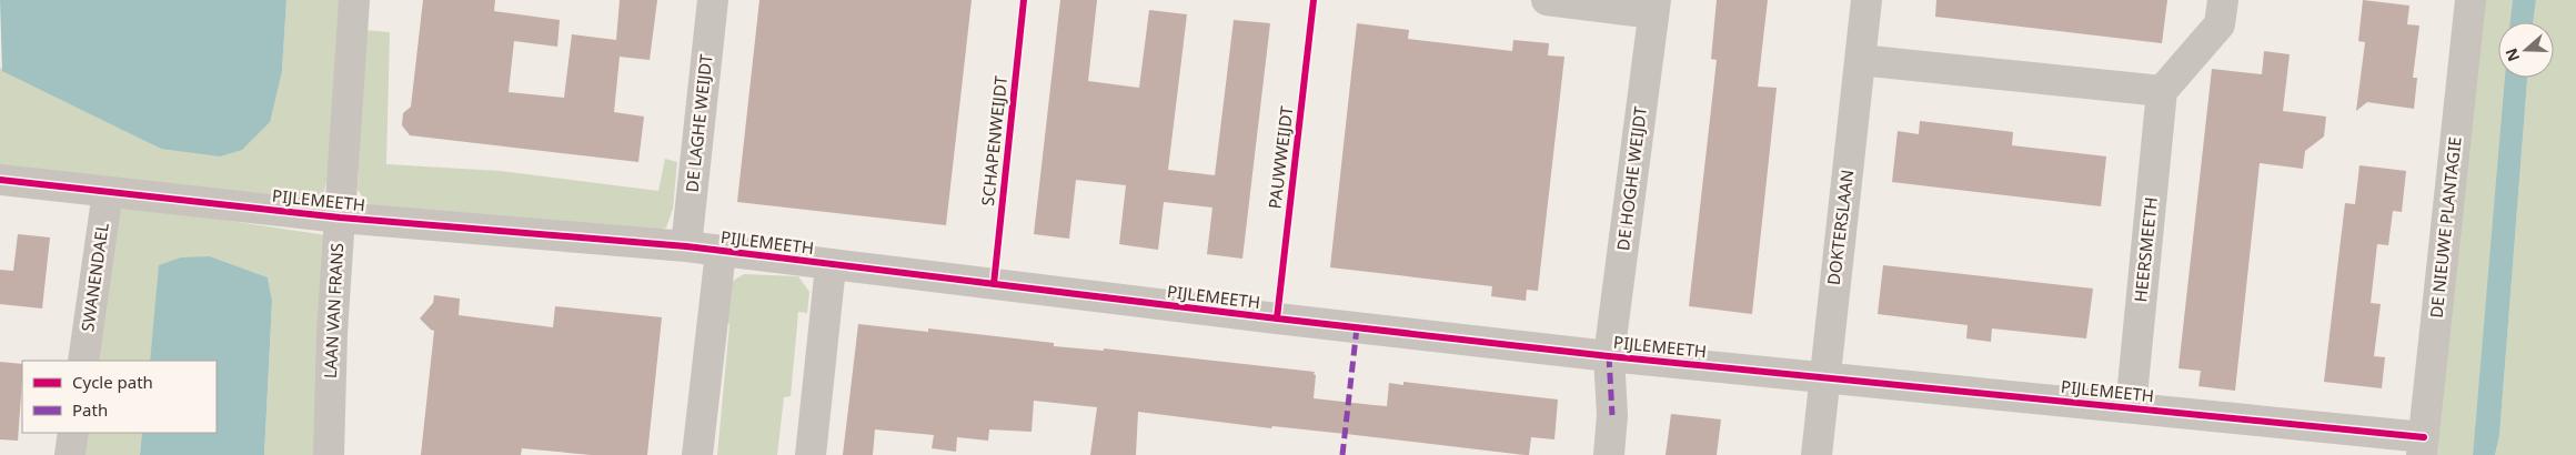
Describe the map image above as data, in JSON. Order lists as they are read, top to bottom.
{
  "streets": {
    "street": [
      "DE LAGHE WEIJDT",
      "DE HOGHE WEIJDT",
      "PIJLEMEETH",
      "DOKTERSLAAN",
      "DE NIEUWE PLANTAGIE",
      "HEERSMEETH",
      "SWANENDAEL",
      "LAAN VAN FRANS"
    ],
    "cycle path": ["SCHAPENWEIJDT", "PAUWWEIJDT"]
  },
  "crossings": [
    ["DE LAGHE WEIJDT", "PIJLEMEETH"],
    ["DE HOGHE WEIJDT", "PIJLEMEETH"],
    ["PIJLEMEETH", "DOKTERSLAAN"],
    ["PIJLEMEETH", "DE NIEUWE PLANTAGIE"],
    ["PIJLEMEETH", "HEERSMEETH"],
    ["PIJLEMEETH", "SWANENDAEL"],
    ["PIJLEMEETH", "LAAN VAN FRANS"]
  ],
  "legend": ["Cycle path", "Path"],
  "north": "left"
}
